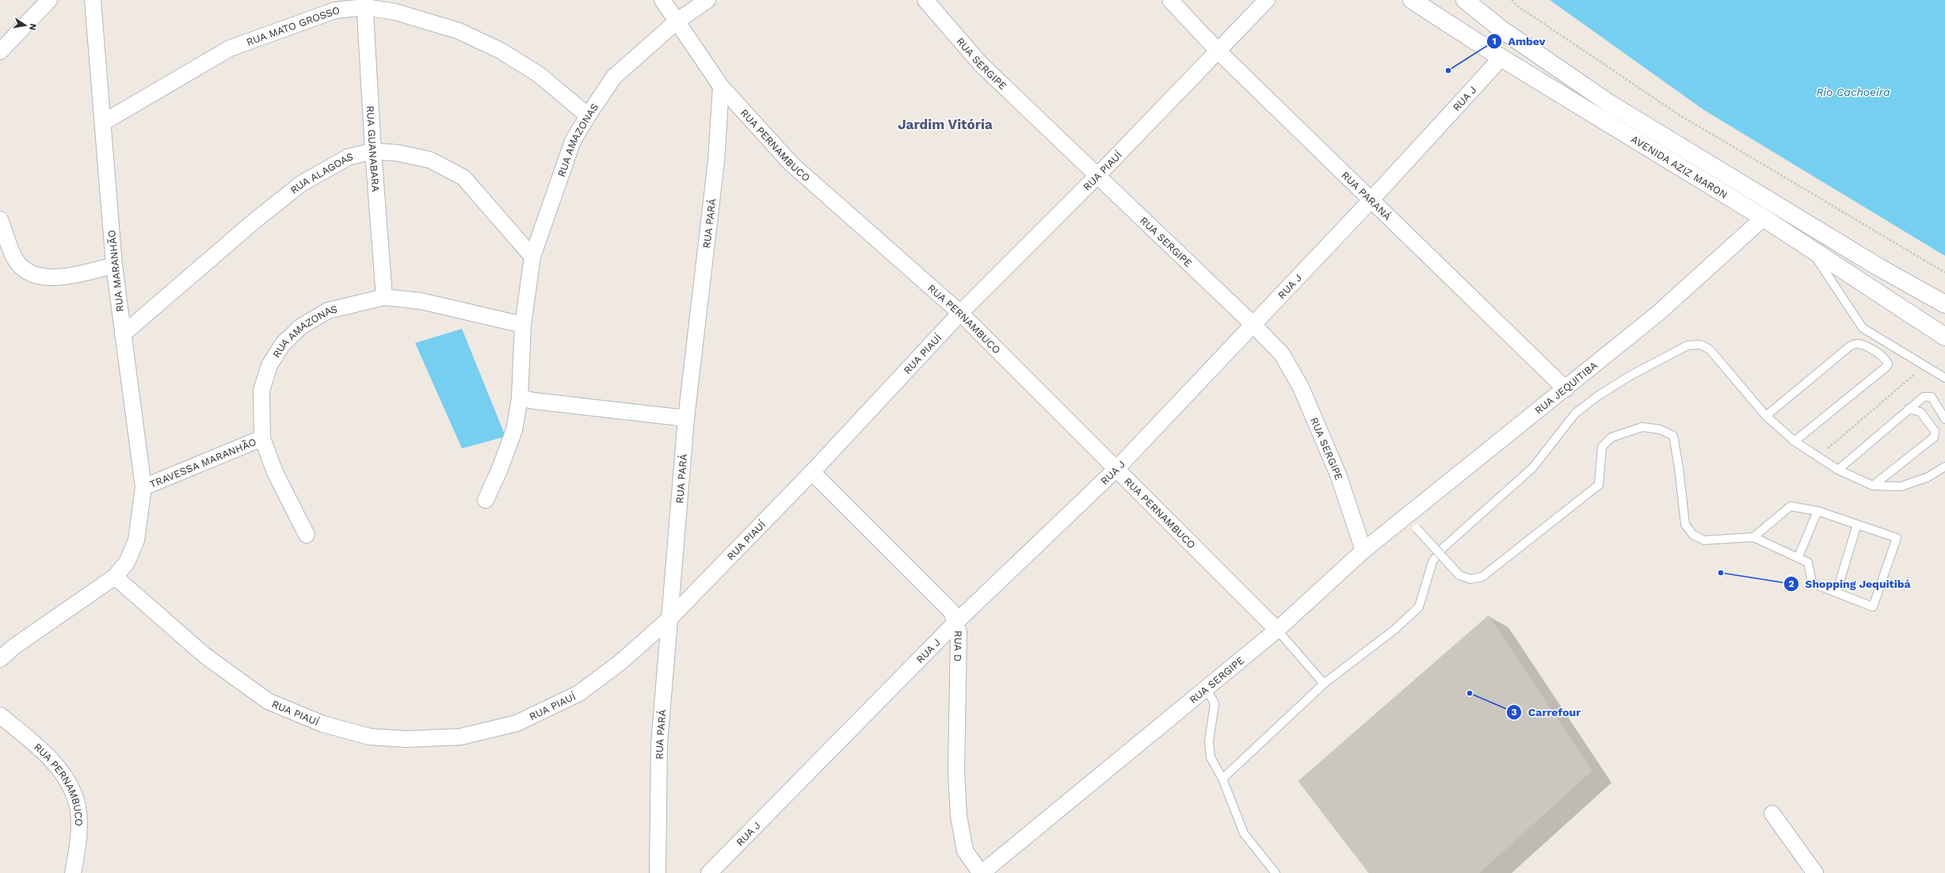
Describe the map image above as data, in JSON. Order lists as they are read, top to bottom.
{
  "streets": {
    "main road": ["AVENIDA AZIZ MARON"],
    "street": [
      "RUA MATO GROSSO",
      "RUA SERGIPE",
      "RUA J",
      "RUA AMAZONAS",
      "RUA PERNAMBUCO",
      "RUA GUANABARA",
      "RUA PIAUÍ",
      "RUA ALAGOAS",
      "RUA PARANÁ",
      "RUA PARÁ",
      "RUA MARANHÃO",
      "RUA JEQUITIBA",
      "TRAVESSA MARANHÃO",
      "RUA D"
    ]
  },
  "crossings": [
    ["RUA MATO GROSSO", "RUA AMAZONAS"],
    ["RUA MATO GROSSO", "RUA GUANABARA"],
    ["RUA MATO GROSSO", "RUA MARANHÃO"],
    ["RUA SERGIPE", "RUA J"],
    ["RUA SERGIPE", "RUA PERNAMBUCO"],
    ["RUA SERGIPE", "RUA PIAUÍ"],
    ["RUA SERGIPE", "RUA JEQUITIBA"],
    ["RUA SERGIPE", "RUA D"],
    ["RUA J", "RUA PERNAMBUCO"],
    ["RUA J", "AVENIDA AZIZ MARON"],
    ["RUA J", "RUA PARANÁ"],
    ["RUA J", "RUA D"],
    ["RUA AMAZONAS", "RUA PERNAMBUCO"],
    ["RUA AMAZONAS", "RUA GUANABARA"],
    ["RUA AMAZONAS", "RUA ALAGOAS"],
    ["RUA AMAZONAS", "TRAVESSA MARANHÃO"],
    ["RUA PERNAMBUCO", "RUA PIAUÍ"],
    ["RUA PERNAMBUCO", "RUA PARÁ"],
    ["RUA GUANABARA", "RUA ALAGOAS"],
    ["AVENIDA AZIZ MARON", "RUA JEQUITIBA"],
    ["RUA PIAUÍ", "RUA PARANÁ"],
    ["RUA PIAUÍ", "RUA PARÁ"],
    ["RUA PIAUÍ", "RUA MARANHÃO"],
    ["RUA PIAUÍ", "RUA D"],
    ["RUA ALAGOAS", "RUA MARANHÃO"],
    ["RUA PARANÁ", "RUA JEQUITIBA"],
    ["RUA MARANHÃO", "TRAVESSA MARANHÃO"]
  ],
  "districts": ["Jardim Vitória"],
  "water": ["Rio Cachoeira"],
  "places": ["Ambev", "Shopping Jequitibá", "Carrefour"],
  "north": "right"
}
